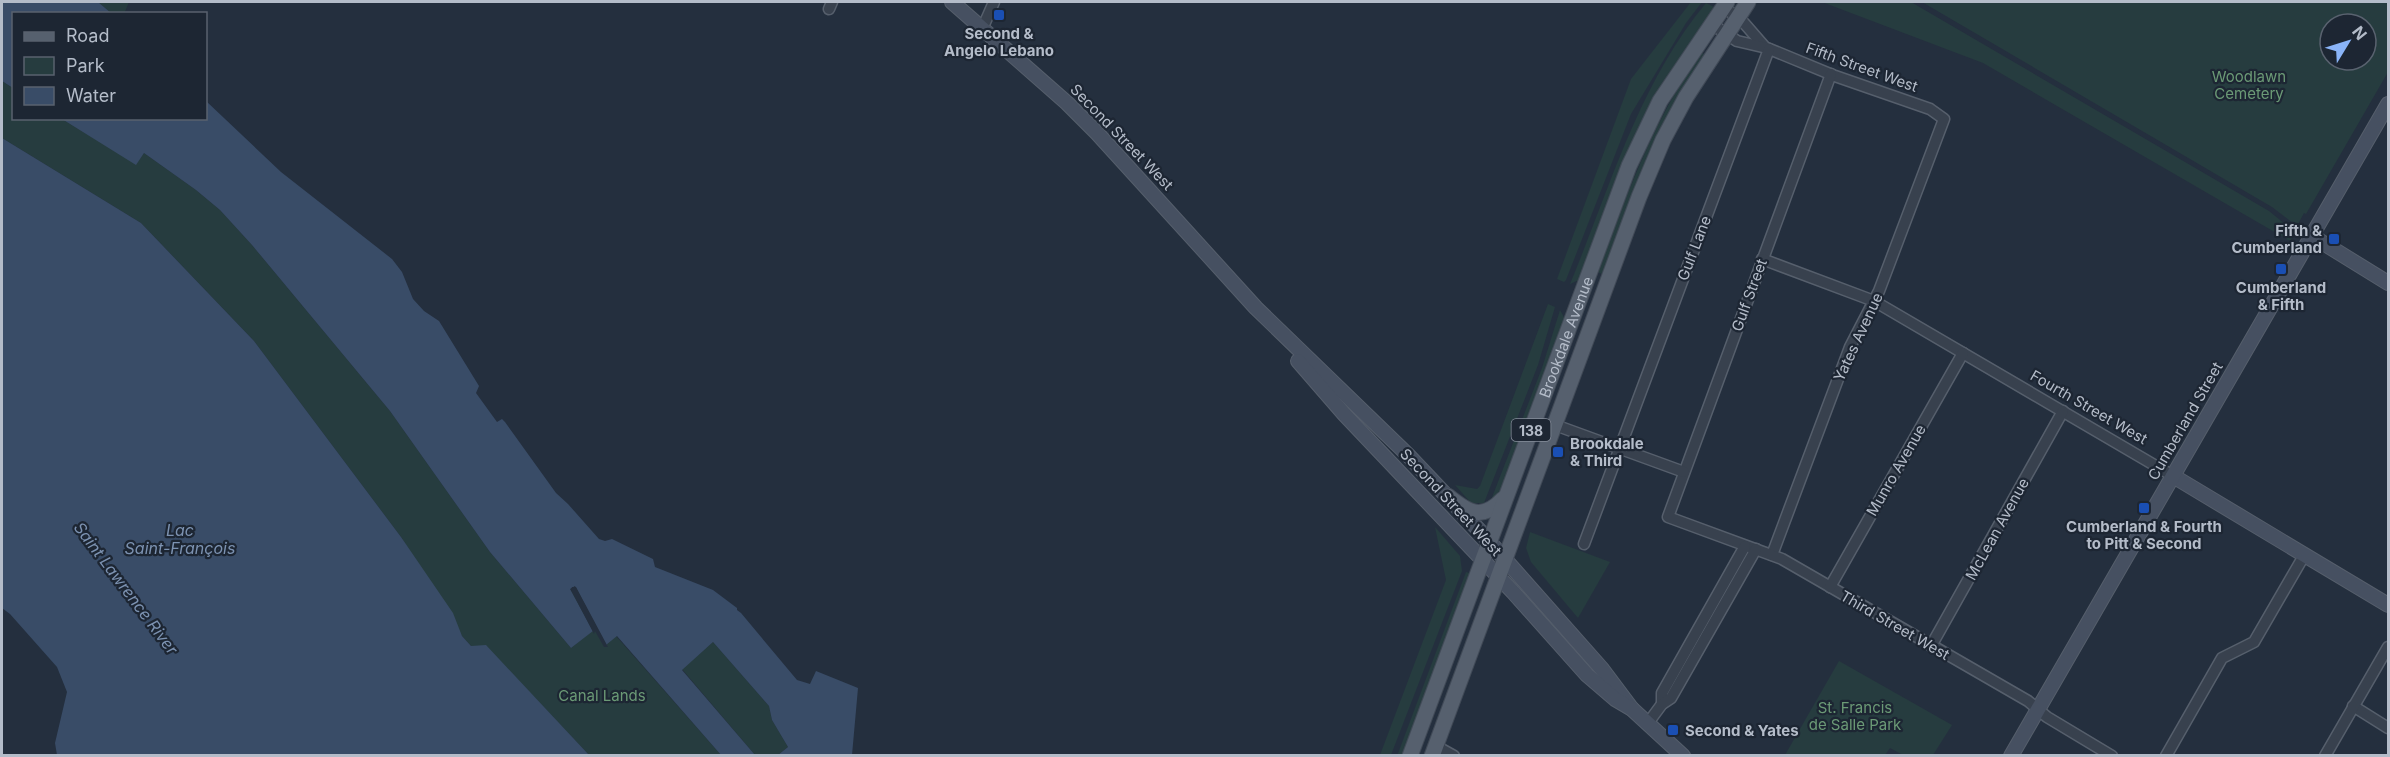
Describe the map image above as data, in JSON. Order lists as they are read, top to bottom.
{
  "streets": {
    "main road": [
      "Second Street West",
      "Brookdale Avenue",
      "Fourth Street West",
      "Cumberland Street",
      "138"
    ],
    "street": [
      "Fifth Street West",
      "Gulf Lane",
      "Gulf Street",
      "Yates Avenue",
      "Munro Avenue",
      "McLean Avenue",
      "Third Street West"
    ]
  },
  "crossings": [
    ["Fifth Street West", "Gulf Lane"],
    ["Fifth Street West", "Gulf Street"],
    ["Fifth Street West", "Brookdale Avenue"],
    ["Fifth Street West", "Yates Avenue"],
    ["Second Street West", "Brookdale Avenue"],
    ["Gulf Street", "Fourth Street West"],
    ["Gulf Street", "Third Street West"],
    ["Yates Avenue", "Fourth Street West"],
    ["Yates Avenue", "Third Street West"],
    ["Fourth Street West", "Cumberland Street"],
    ["Fourth Street West", "Munro Avenue"],
    ["Fourth Street West", "McLean Avenue"],
    ["Cumberland Street", "Third Street West"],
    ["Munro Avenue", "Third Street West"],
    ["McLean Avenue", "Third Street West"]
  ],
  "water": ["Lac Saint-François", "Saint Lawrence River"],
  "parks": ["Woodlawn Cemetery", "Canal Lands", "St. Francis de Salle Park"],
  "places": {
    "transit": [
      "Second & Angelo Lebano",
      "Fifth & Cumberland",
      "Cumberland & Fifth",
      "Brookdale & Third",
      "Cumberland & Fourth to Pitt & Second",
      "Second & Yates"
    ]
  },
  "legend": ["Road", "Park", "Water"],
  "north": "top right"
}
